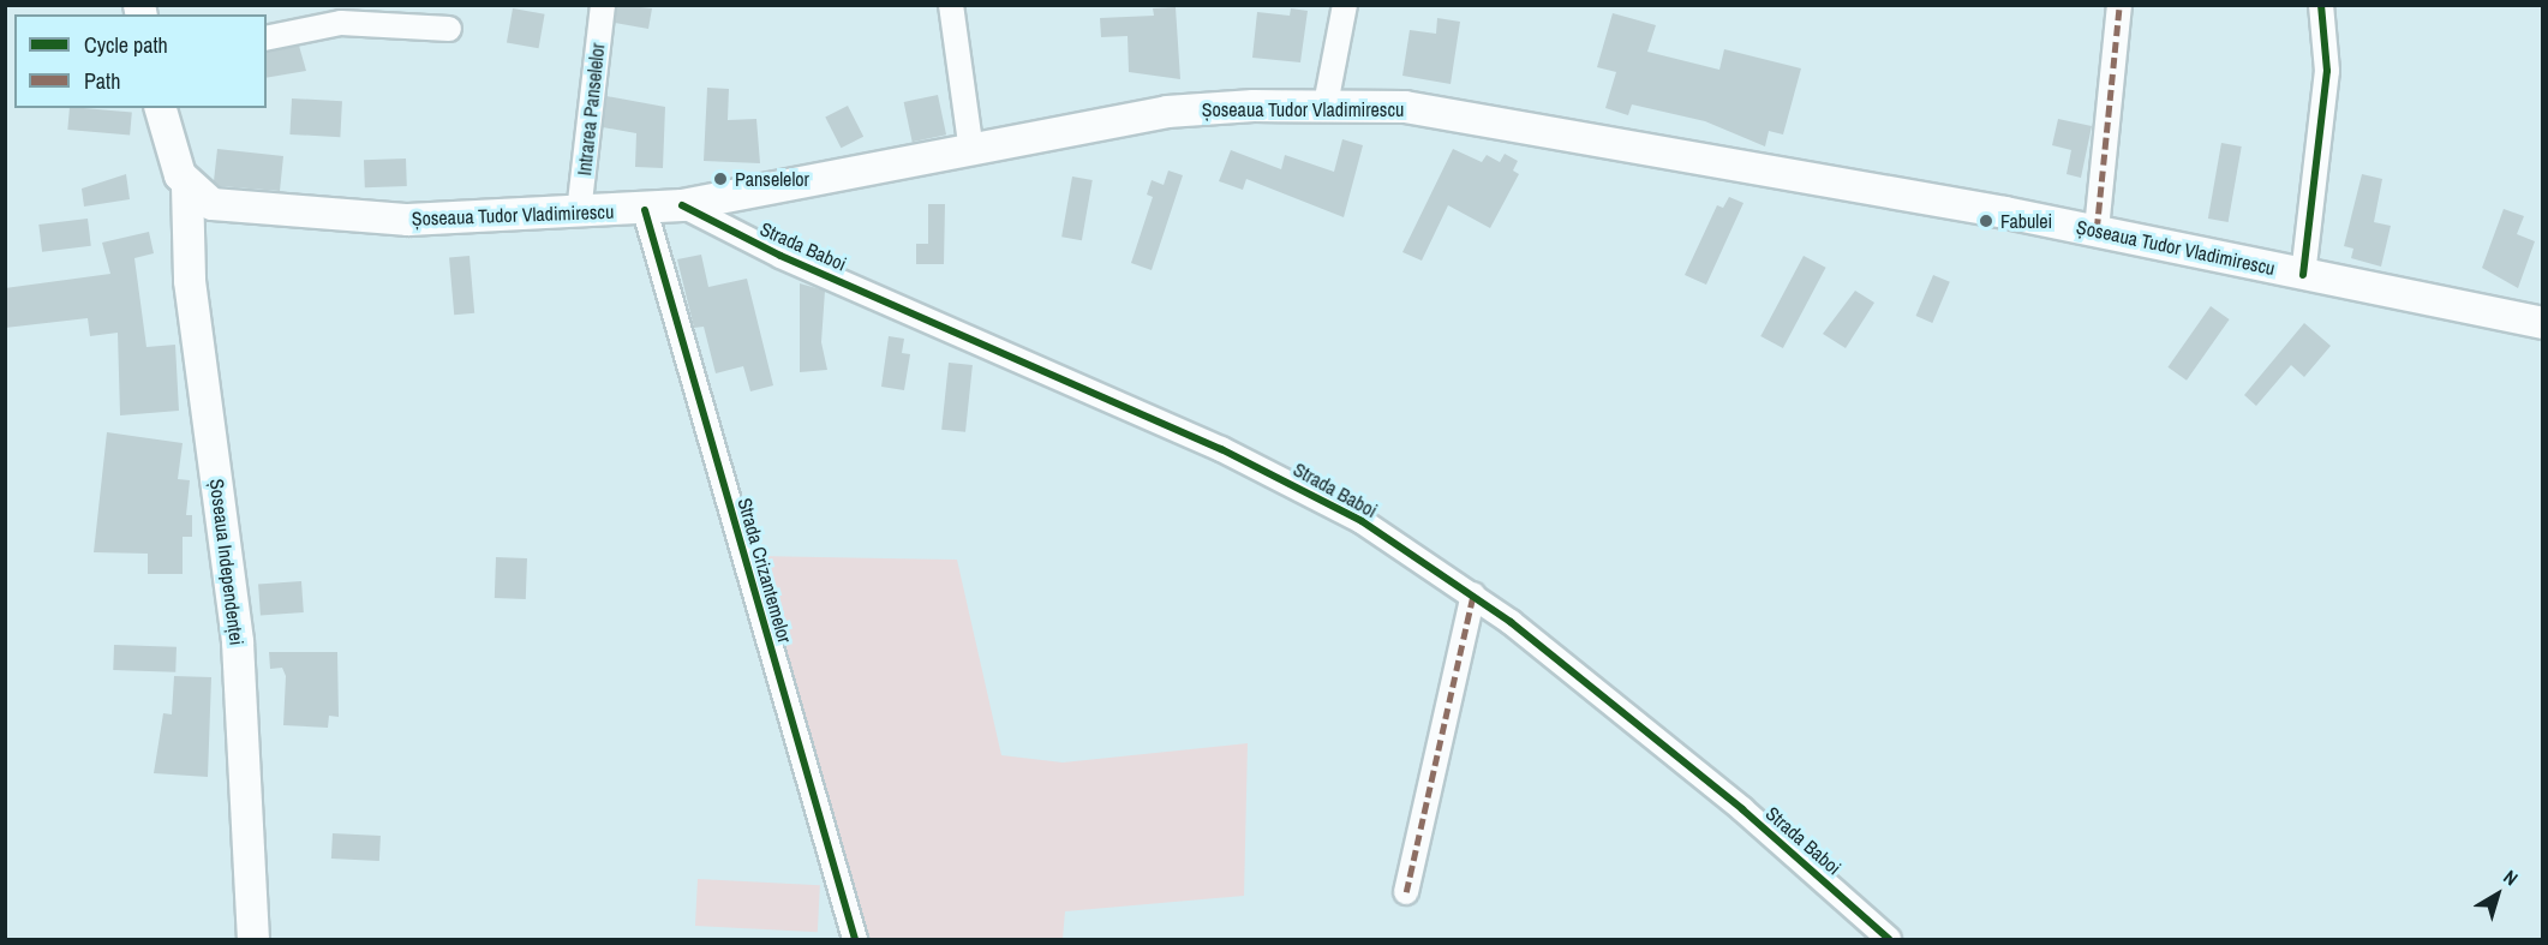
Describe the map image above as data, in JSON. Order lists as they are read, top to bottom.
{
  "streets": {
    "main road": ["Șoseaua Tudor Vladimirescu", "Șoseaua Independenței"],
    "street": ["Intrarea Panselelor", "Strada Baboi", "Strada Crizantemelor"]
  },
  "crossings": [
    ["Intrarea Panselelor", "Șoseaua Tudor Vladimirescu"],
    ["Șoseaua Tudor Vladimirescu", "Strada Baboi"],
    ["Șoseaua Tudor Vladimirescu", "Șoseaua Independenței"],
    ["Șoseaua Tudor Vladimirescu", "Strada Crizantemelor"]
  ],
  "places": ["Panselelor", "Fabulei"],
  "legend": ["Cycle path", "Path"],
  "north": "top right"
}
